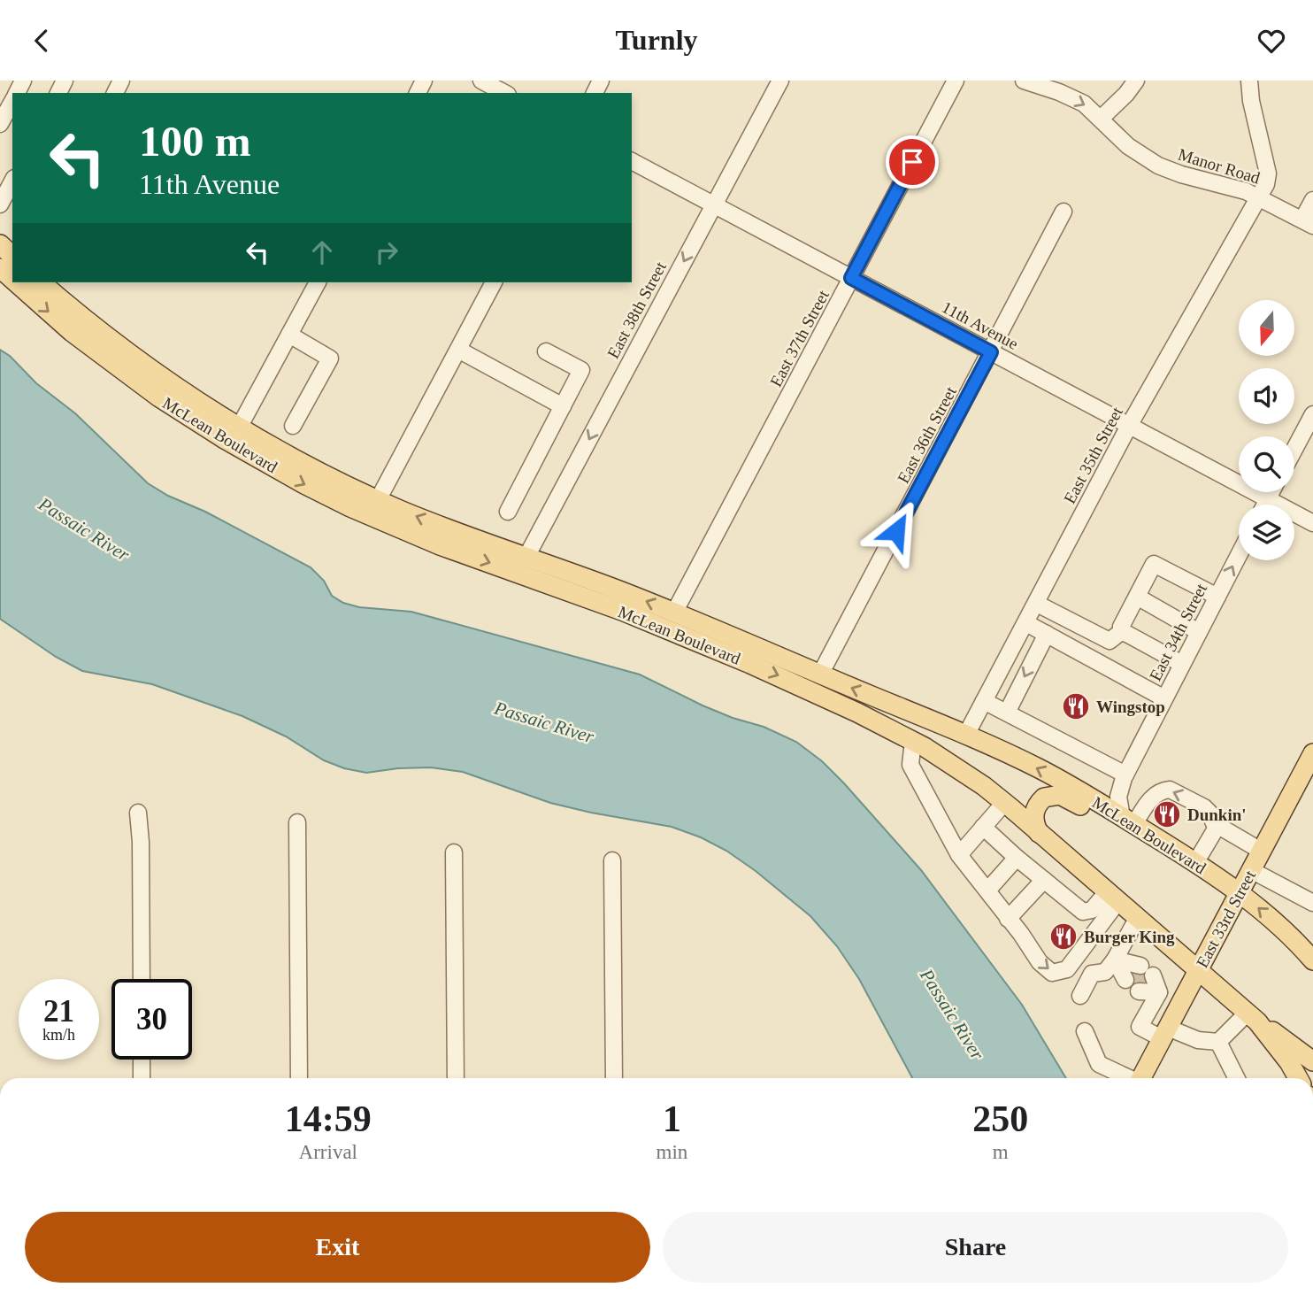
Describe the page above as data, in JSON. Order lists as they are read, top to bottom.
{
  "streets": {
    "main road": ["McLean Boulevard", "East 33rd Street"],
    "street": [
      "Manor Road",
      "East 38th Street",
      "11th Avenue",
      "East 37th Street",
      "East 36th Street",
      "East 35th Street",
      "East 34th Street"
    ]
  },
  "crossings": [
    ["Manor Road", "East 35th Street"],
    ["East 38th Street", "11th Avenue"],
    ["East 38th Street", "McLean Boulevard"],
    ["11th Avenue", "East 37th Street"],
    ["11th Avenue", "East 36th Street"],
    ["11th Avenue", "East 35th Street"],
    ["East 37th Street", "McLean Boulevard"],
    ["McLean Boulevard", "East 36th Street"],
    ["McLean Boulevard", "East 35th Street"],
    ["McLean Boulevard", "East 34th Street"],
    ["McLean Boulevard", "East 33rd Street"]
  ],
  "one_way": ["East 38th Street"],
  "water": ["Passaic River"],
  "places": {
    "restaurant": ["Wingstop", "Dunkin'", "Burger King"]
  },
  "north": "bottom",
  "page": {
    "header": "Turnly",
    "turn": ["100 m", "11th Avenue"],
    "speed": "21 km/h",
    "limit": "30",
    "eta": [
      "14:59",
      "Arrival",
      "1",
      "min",
      "250",
      "m"
    ],
    "buttons": ["Exit", "Share"]
  }
}
